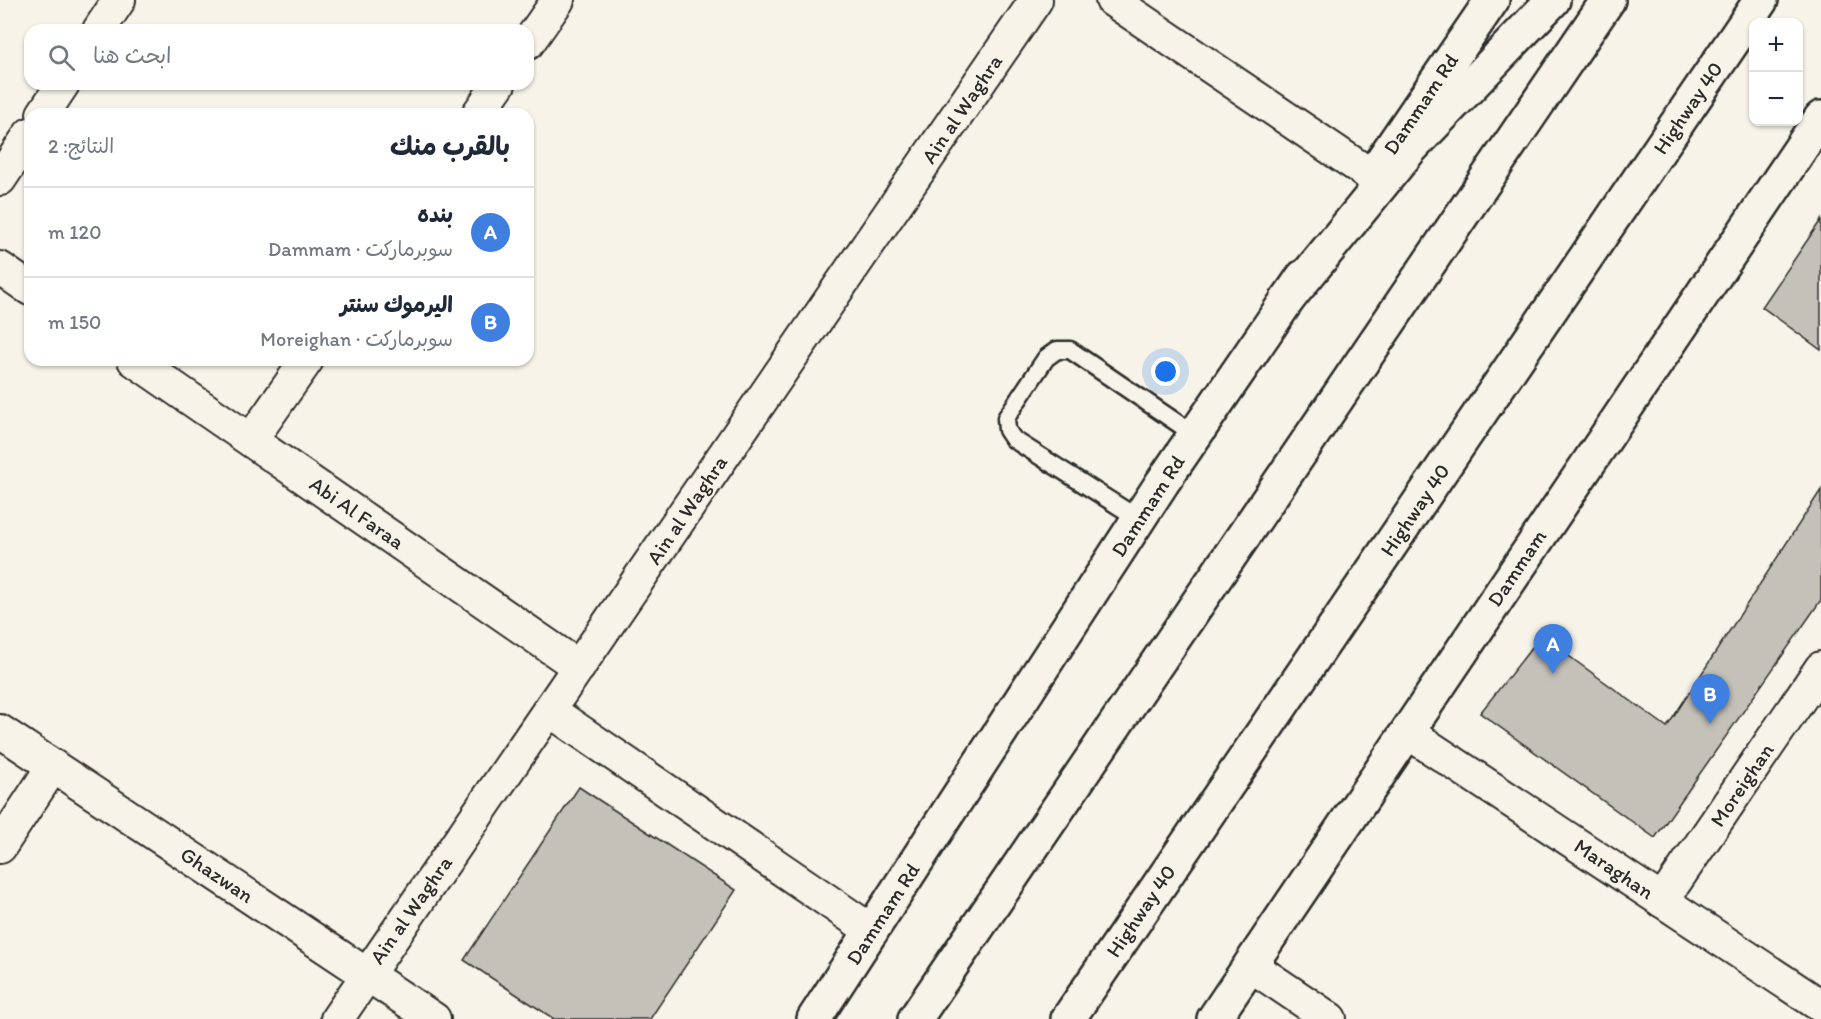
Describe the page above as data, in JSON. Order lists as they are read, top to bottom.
{
  "streets": {
    "main road": ["Dammam Rd", "Highway 40", "Dammam"],
    "street": [
      "Ain al Waghra",
      "Abi Al Faraa",
      "Moreighan",
      "Maraghan",
      "Ghazwan"
    ]
  },
  "crossings": [
    ["Ain al Waghra", "Abi Al Faraa"],
    ["Ain al Waghra", "Ghazwan"],
    ["Dammam", "Maraghan"],
    ["Moreighan", "Maraghan"]
  ],
  "page": {
    "map_buttons": ["+", "−"],
    "search": "ابحث هنا",
    "heading": ["بالقرب منك", "النتائج: 2"],
    "list": [
      {
        "mark": "A",
        "name": "بنده",
        "note": "سوبرماركت · Dammam",
        "value": "120 m"
      },
      {
        "mark": "B",
        "name": "اليرموك سنتر",
        "note": "سوبرماركت · Moreighan",
        "value": "150 m"
      }
    ],
    "pins": ["A", "B"]
  }
}
